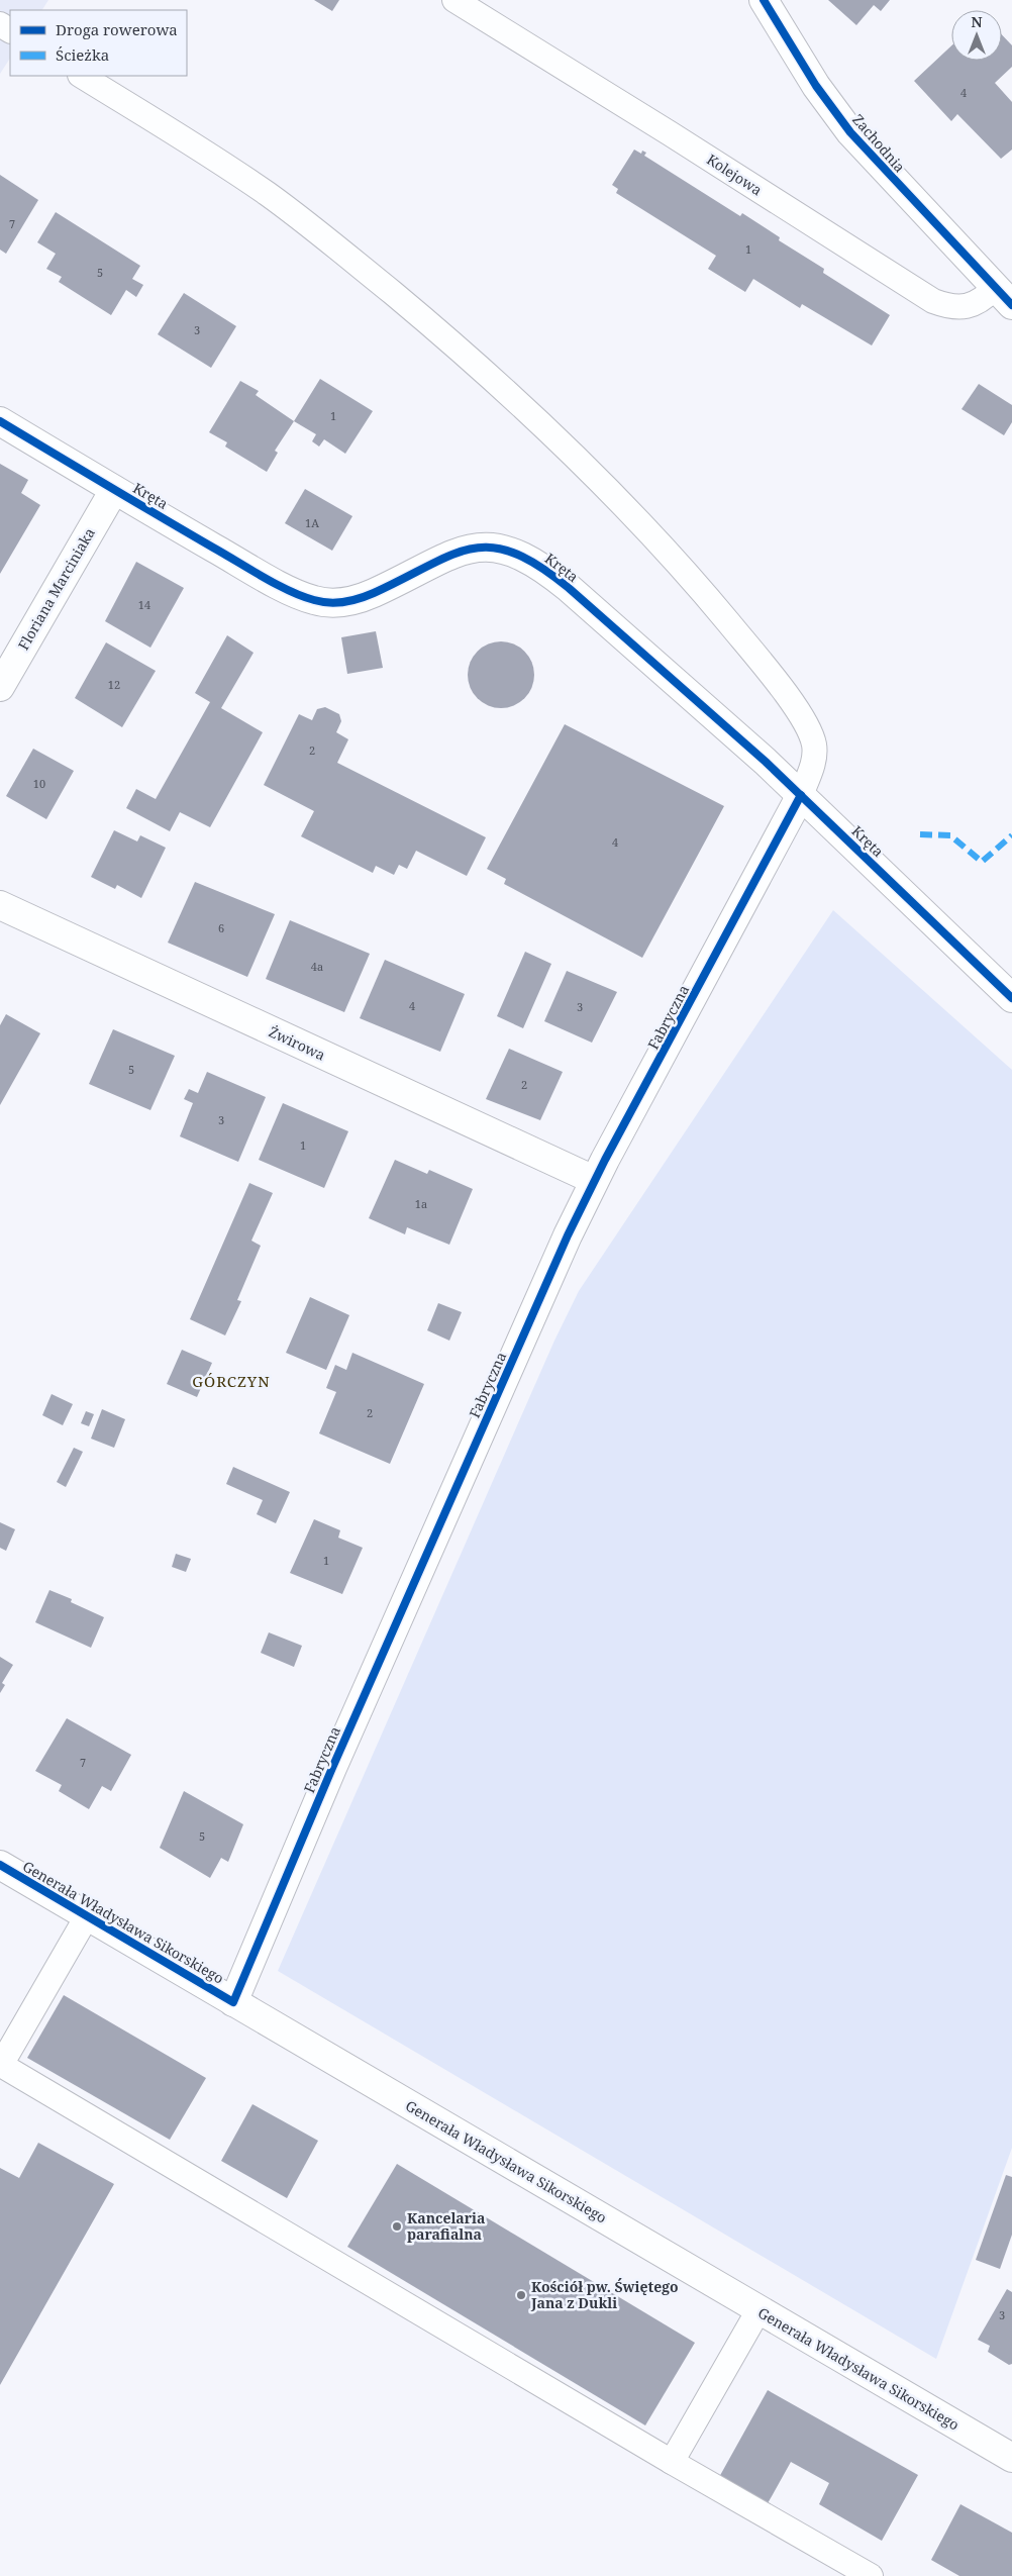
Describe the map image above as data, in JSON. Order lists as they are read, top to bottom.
{
  "streets": {
    "street": [
      "Zachodnia",
      "Kręta",
      "Floriana Marciniaka",
      "Fabryczna",
      "Żwirowa",
      "Generała Władysława Sikorskiego"
    ],
    "lane": ["Kolejowa"]
  },
  "crossings": [
    ["Zachodnia", "Kolejowa"],
    ["Kręta", "Floriana Marciniaka"],
    ["Kręta", "Fabryczna"],
    ["Fabryczna", "Żwirowa"],
    ["Fabryczna", "Generała Władysława Sikorskiego"]
  ],
  "districts": ["GÓRCZYN"],
  "places": ["Kancelaria parafialna", "Kościół pw. Świętego Jana z Dukli"],
  "house_numbers": [
    "4",
    "7",
    "1",
    "5",
    "3",
    "1",
    "1A",
    "14",
    "12",
    "2",
    "10",
    "4",
    "6",
    "4a",
    "4",
    "3",
    "5",
    "2",
    "3",
    "1",
    "1a",
    "2",
    "1",
    "7",
    "5",
    "3"
  ],
  "legend": ["Droga rowerowa", "Ścieżka"],
  "north": "top"
}
